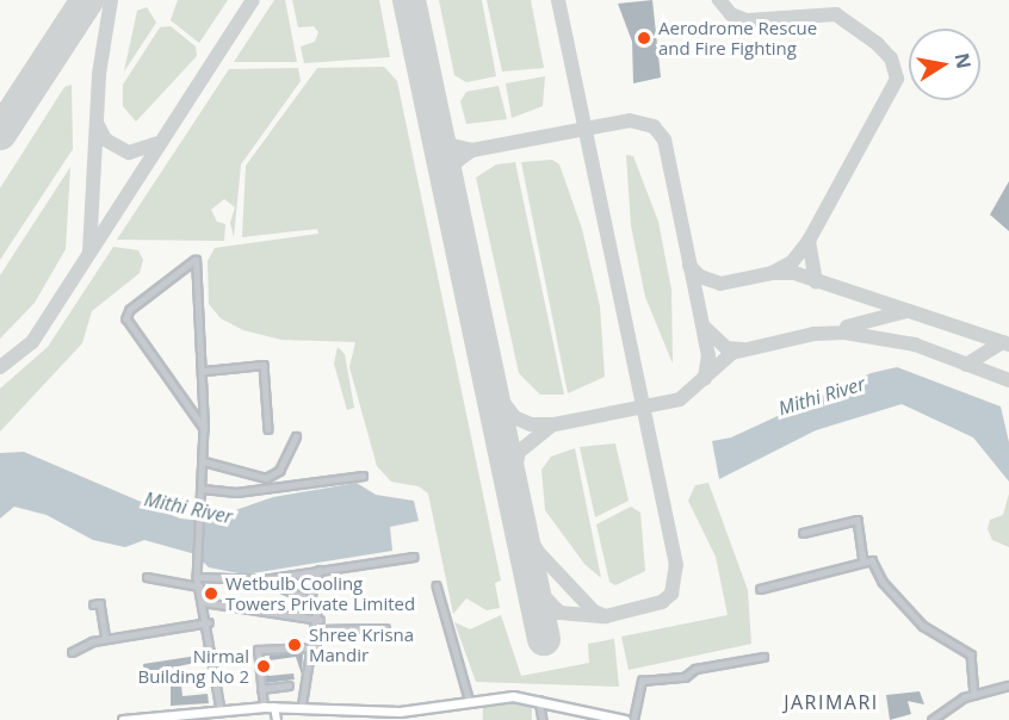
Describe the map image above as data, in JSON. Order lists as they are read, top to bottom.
{
  "districts": ["JARIMARI"],
  "water": ["Mithi River"],
  "places": [
    "Aerodrome Rescue and Fire Fighting",
    "Wetbulb Cooling Towers Private Limited",
    "Shree Krisna Mandir",
    "Nirmal Building No 2"
  ],
  "north": "right"
}
